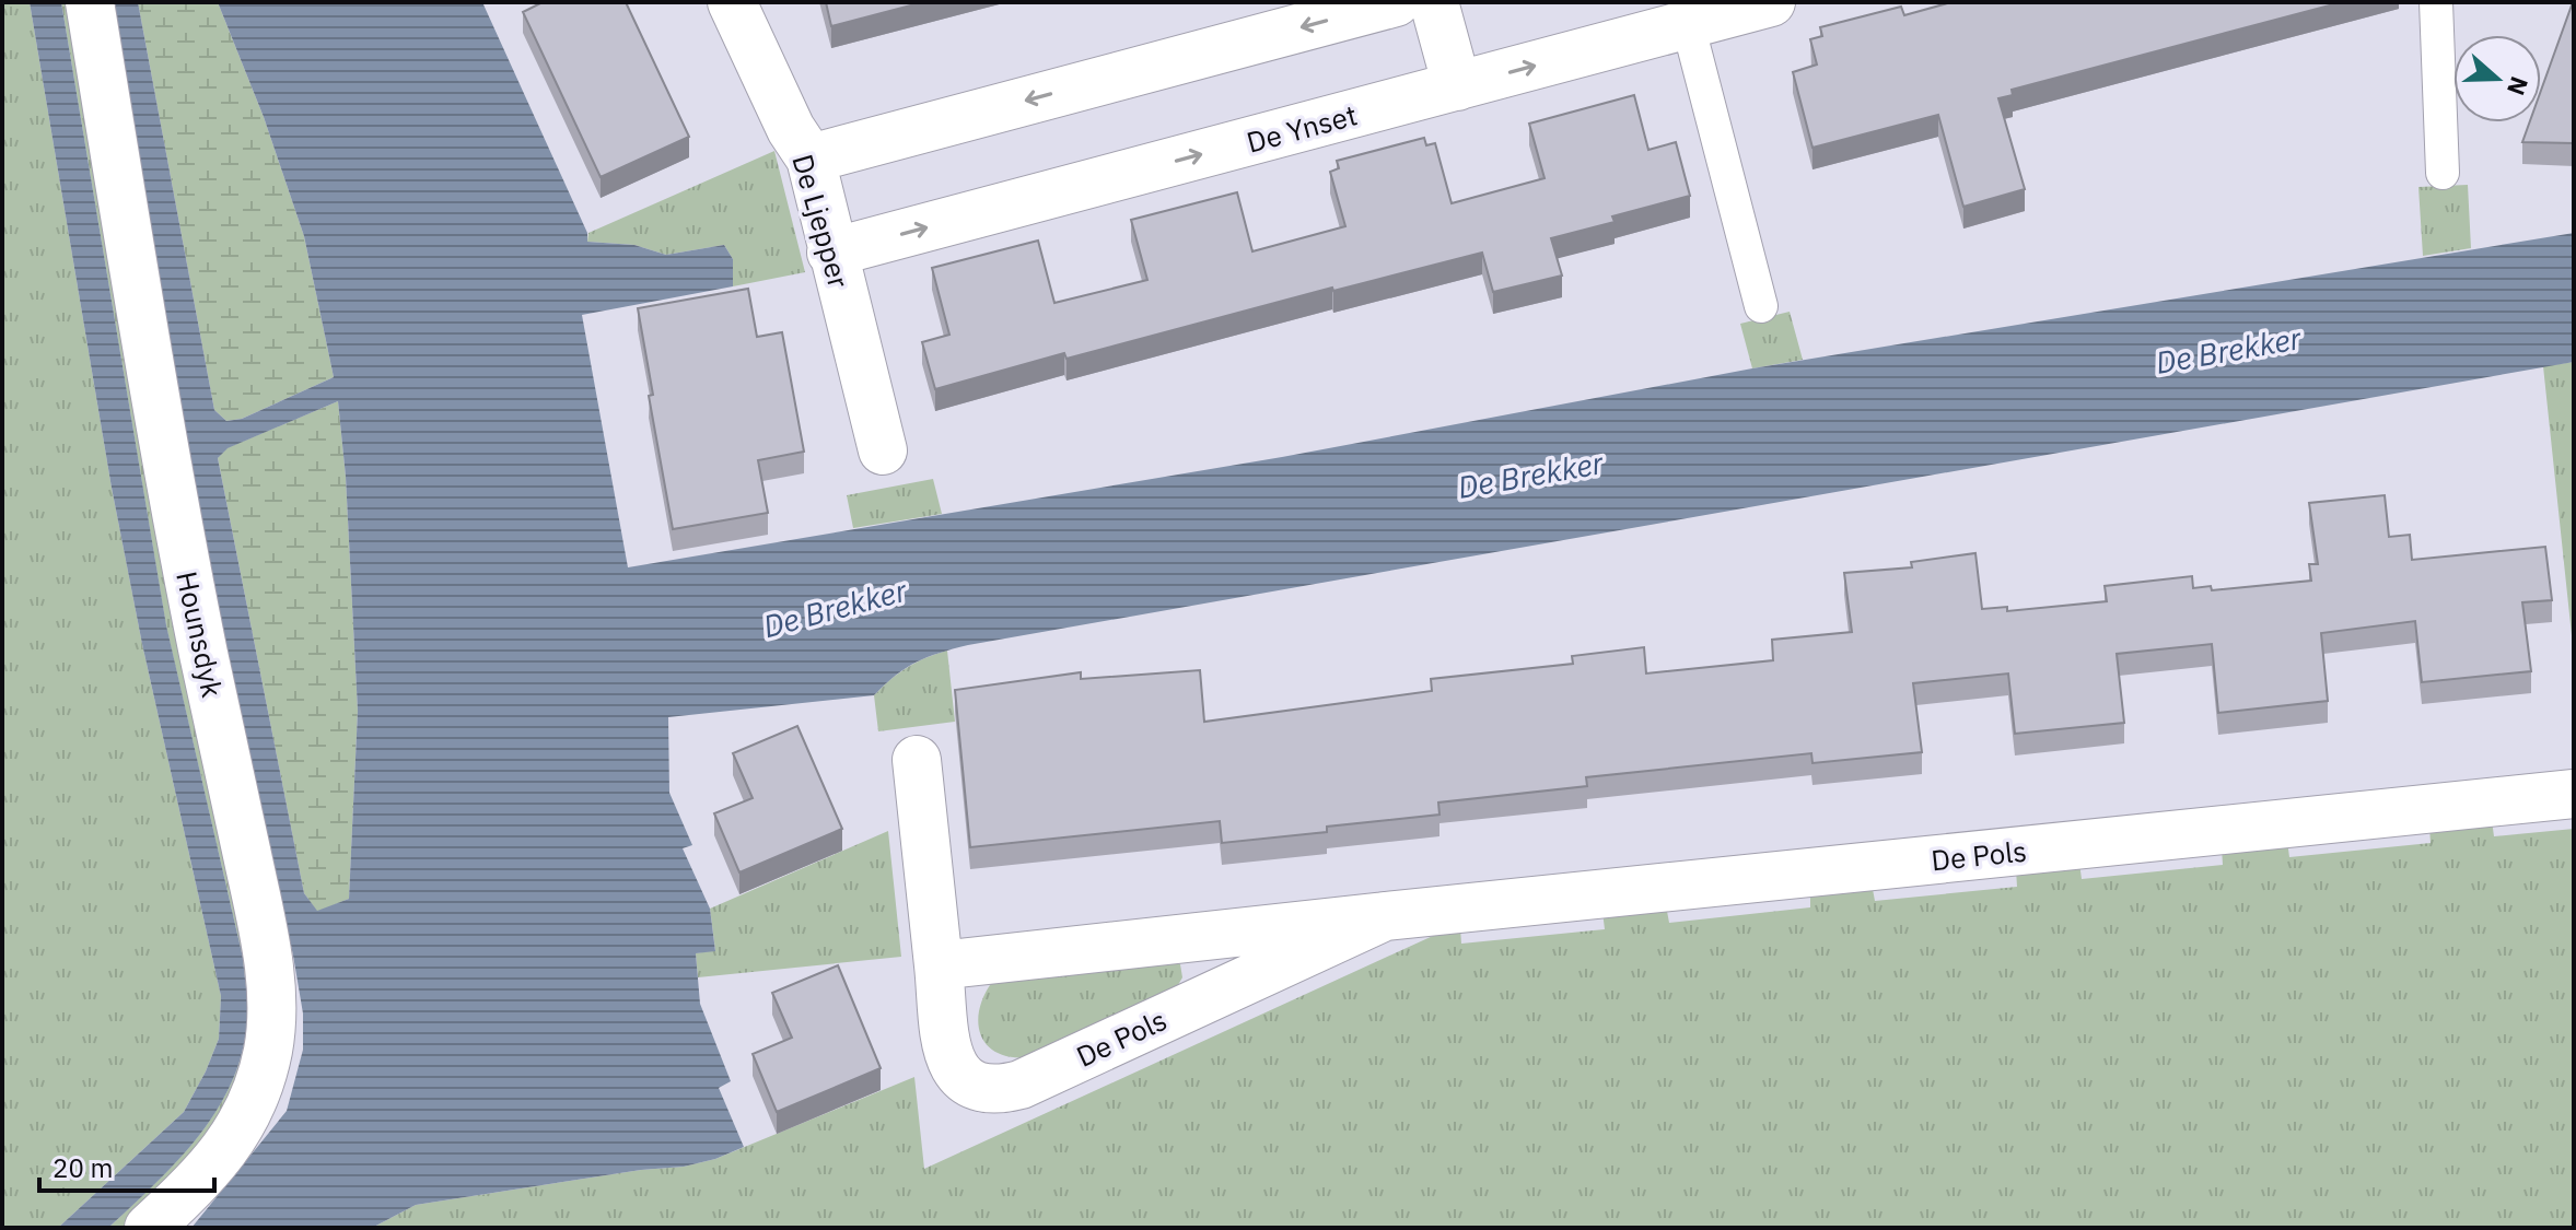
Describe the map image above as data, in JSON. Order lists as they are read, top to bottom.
{
  "streets": {
    "street": [
      "De Ynset",
      "De Ljepper",
      "Hounsdyk",
      "De Pols"
    ]
  },
  "crossings": [
    ["De Ynset", "De Ljepper"]
  ],
  "water": ["De Brekker"],
  "scale_bar": "20 m",
  "north": "right"
}
